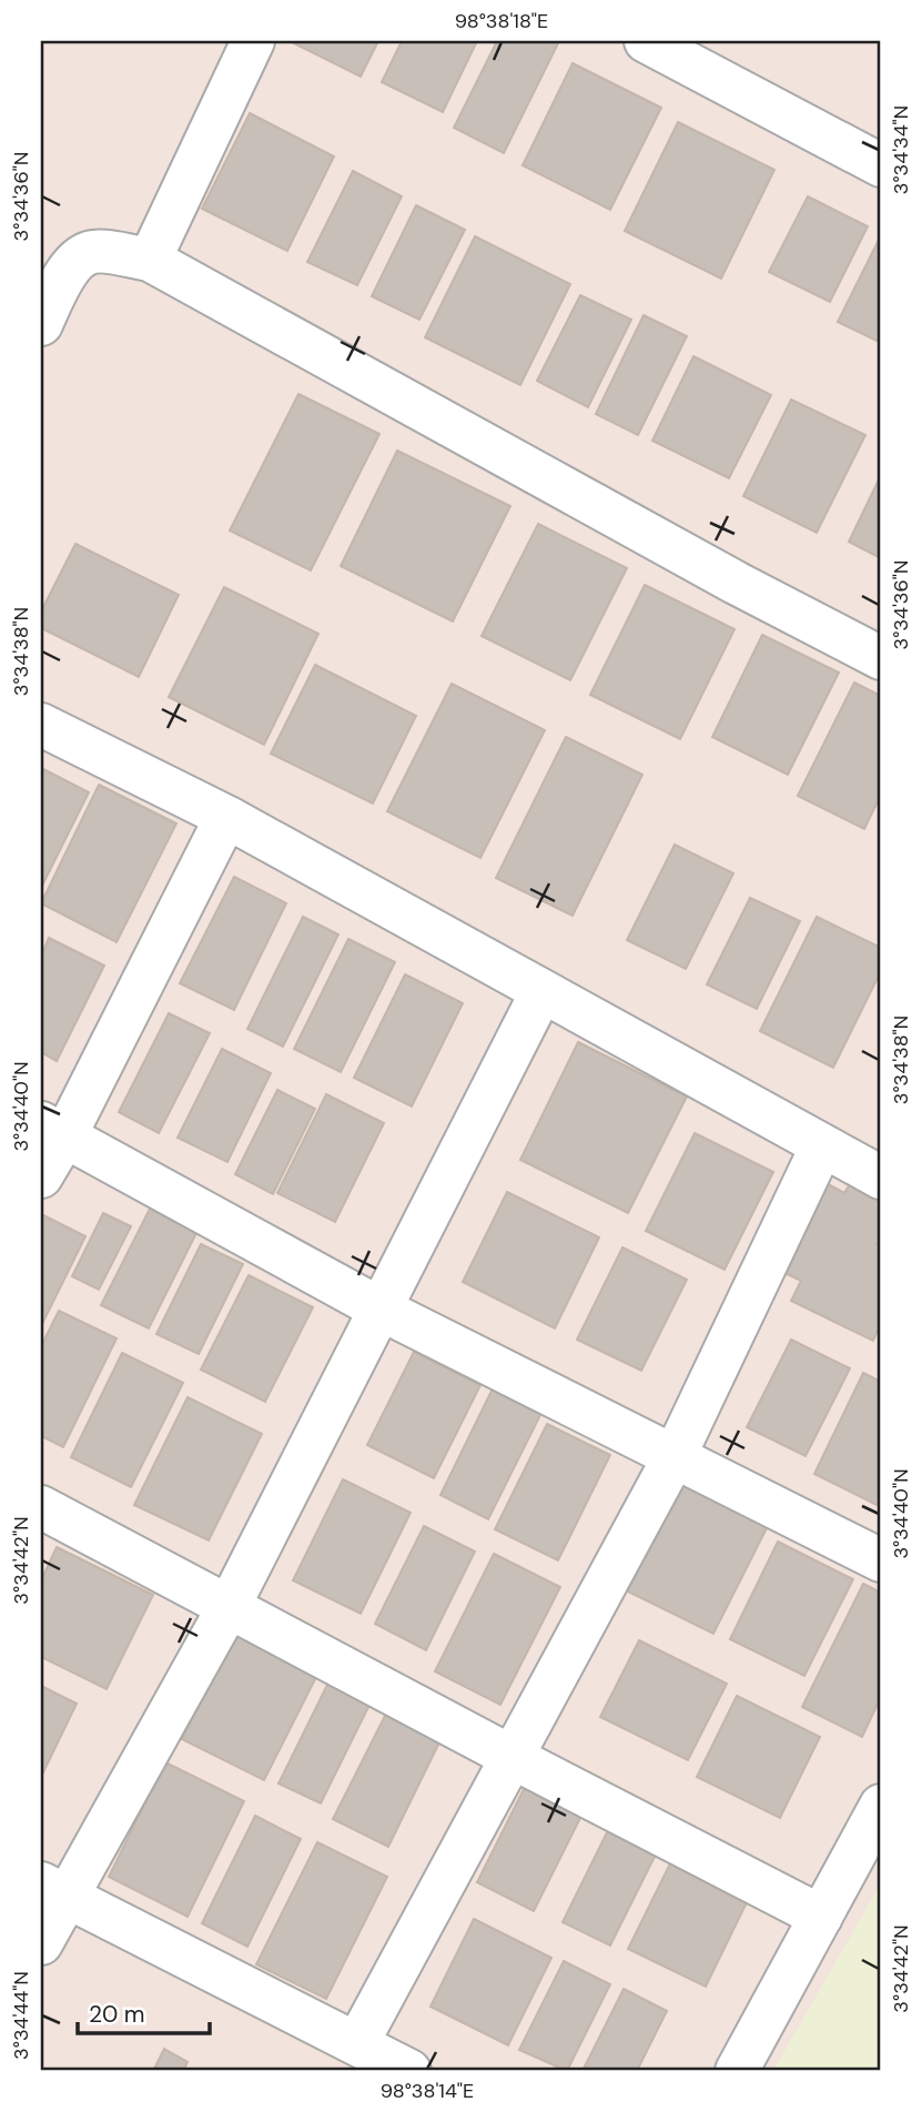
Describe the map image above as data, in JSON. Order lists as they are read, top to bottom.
{
  "scale_bar": "20 m",
  "coordinates": [
    "98°38'18\"E",
    "3°34'34\"N",
    "3°34'36\"N",
    "3°34'38\"N",
    "3°34'40\"N",
    "3°34'42\"N",
    "3°34'44\"N",
    "98°38'14\"E"
  ]
}
